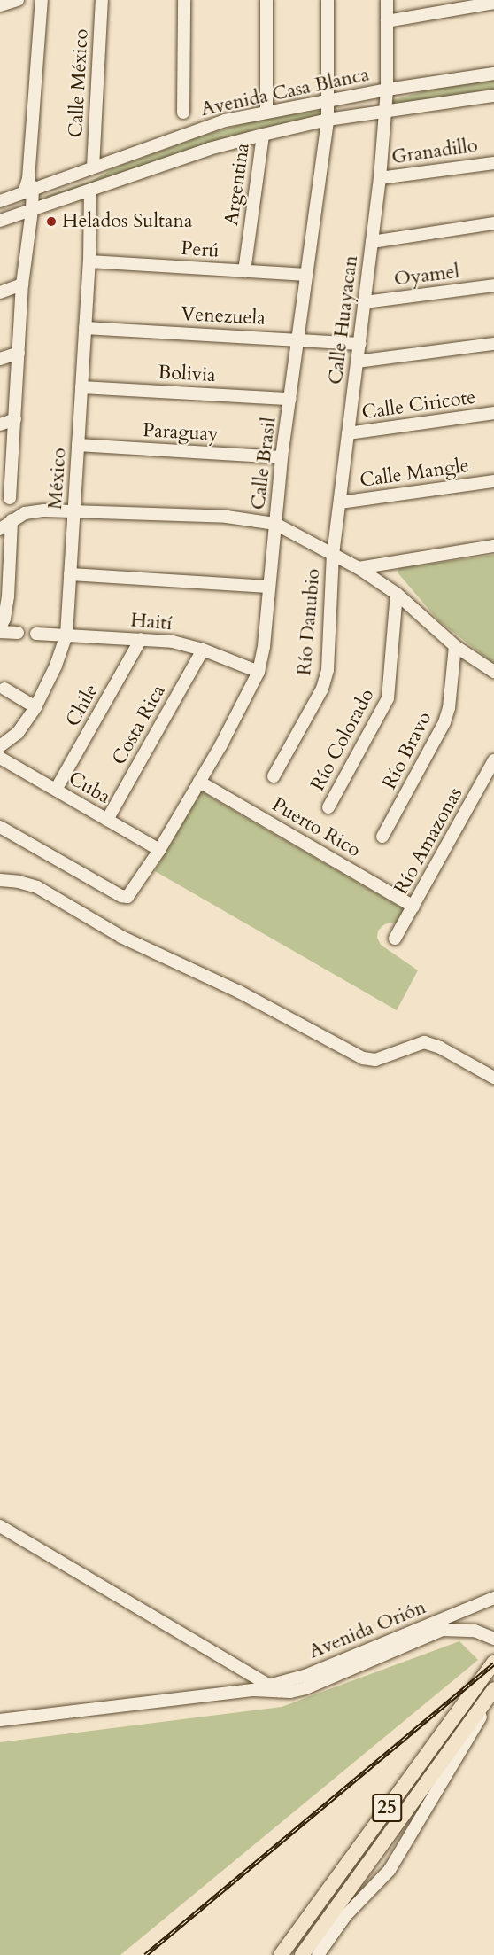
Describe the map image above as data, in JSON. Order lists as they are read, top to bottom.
{
  "streets": {
    "main road": ["25"],
    "street": [
      "Calle México",
      "Avenida Casa Blanca",
      "Granadillo",
      "Argentina",
      "Perú",
      "Oyamel",
      "Venezuela",
      "Calle Huayacan",
      "Bolivia",
      "Calle Ciricote",
      "Paraguay",
      "Calle Brasil",
      "Calle Mangle",
      "México",
      "Haití",
      "Río Danubio",
      "Chile",
      "Costa Rica",
      "Río Colorado",
      "Río Bravo",
      "Cuba",
      "Puerto Rico",
      "Río Amazonas",
      "Avenida Orión"
    ]
  },
  "crossings": [
    ["Calle México", "Avenida Casa Blanca"],
    ["Avenida Casa Blanca", "Argentina"],
    ["Avenida Casa Blanca", "Calle Huayacan"],
    ["Avenida Casa Blanca", "Calle Brasil"],
    ["Avenida Casa Blanca", "México"],
    ["Granadillo", "Calle Huayacan"],
    ["Argentina", "Perú"],
    ["Perú", "Calle Brasil"],
    ["Perú", "México"],
    ["Oyamel", "Calle Huayacan"],
    ["Venezuela", "Calle Huayacan"],
    ["Venezuela", "Calle Brasil"],
    ["Venezuela", "México"],
    ["Calle Huayacan", "Calle Ciricote"],
    ["Calle Huayacan", "Calle Mangle"],
    ["Calle Huayacan", "Río Danubio"],
    ["Bolivia", "Calle Brasil"],
    ["Bolivia", "México"],
    ["Paraguay", "Calle Brasil"],
    ["Paraguay", "México"],
    ["Calle Brasil", "Haití"],
    ["Calle Brasil", "Cuba"],
    ["Calle Brasil", "Puerto Rico"],
    ["México", "Haití"],
    ["Haití", "Chile"],
    ["Haití", "Costa Rica"],
    ["Chile", "Cuba"],
    ["Costa Rica", "Cuba"],
    ["Puerto Rico", "Río Amazonas"]
  ],
  "places": ["Helados Sultana"]
}
